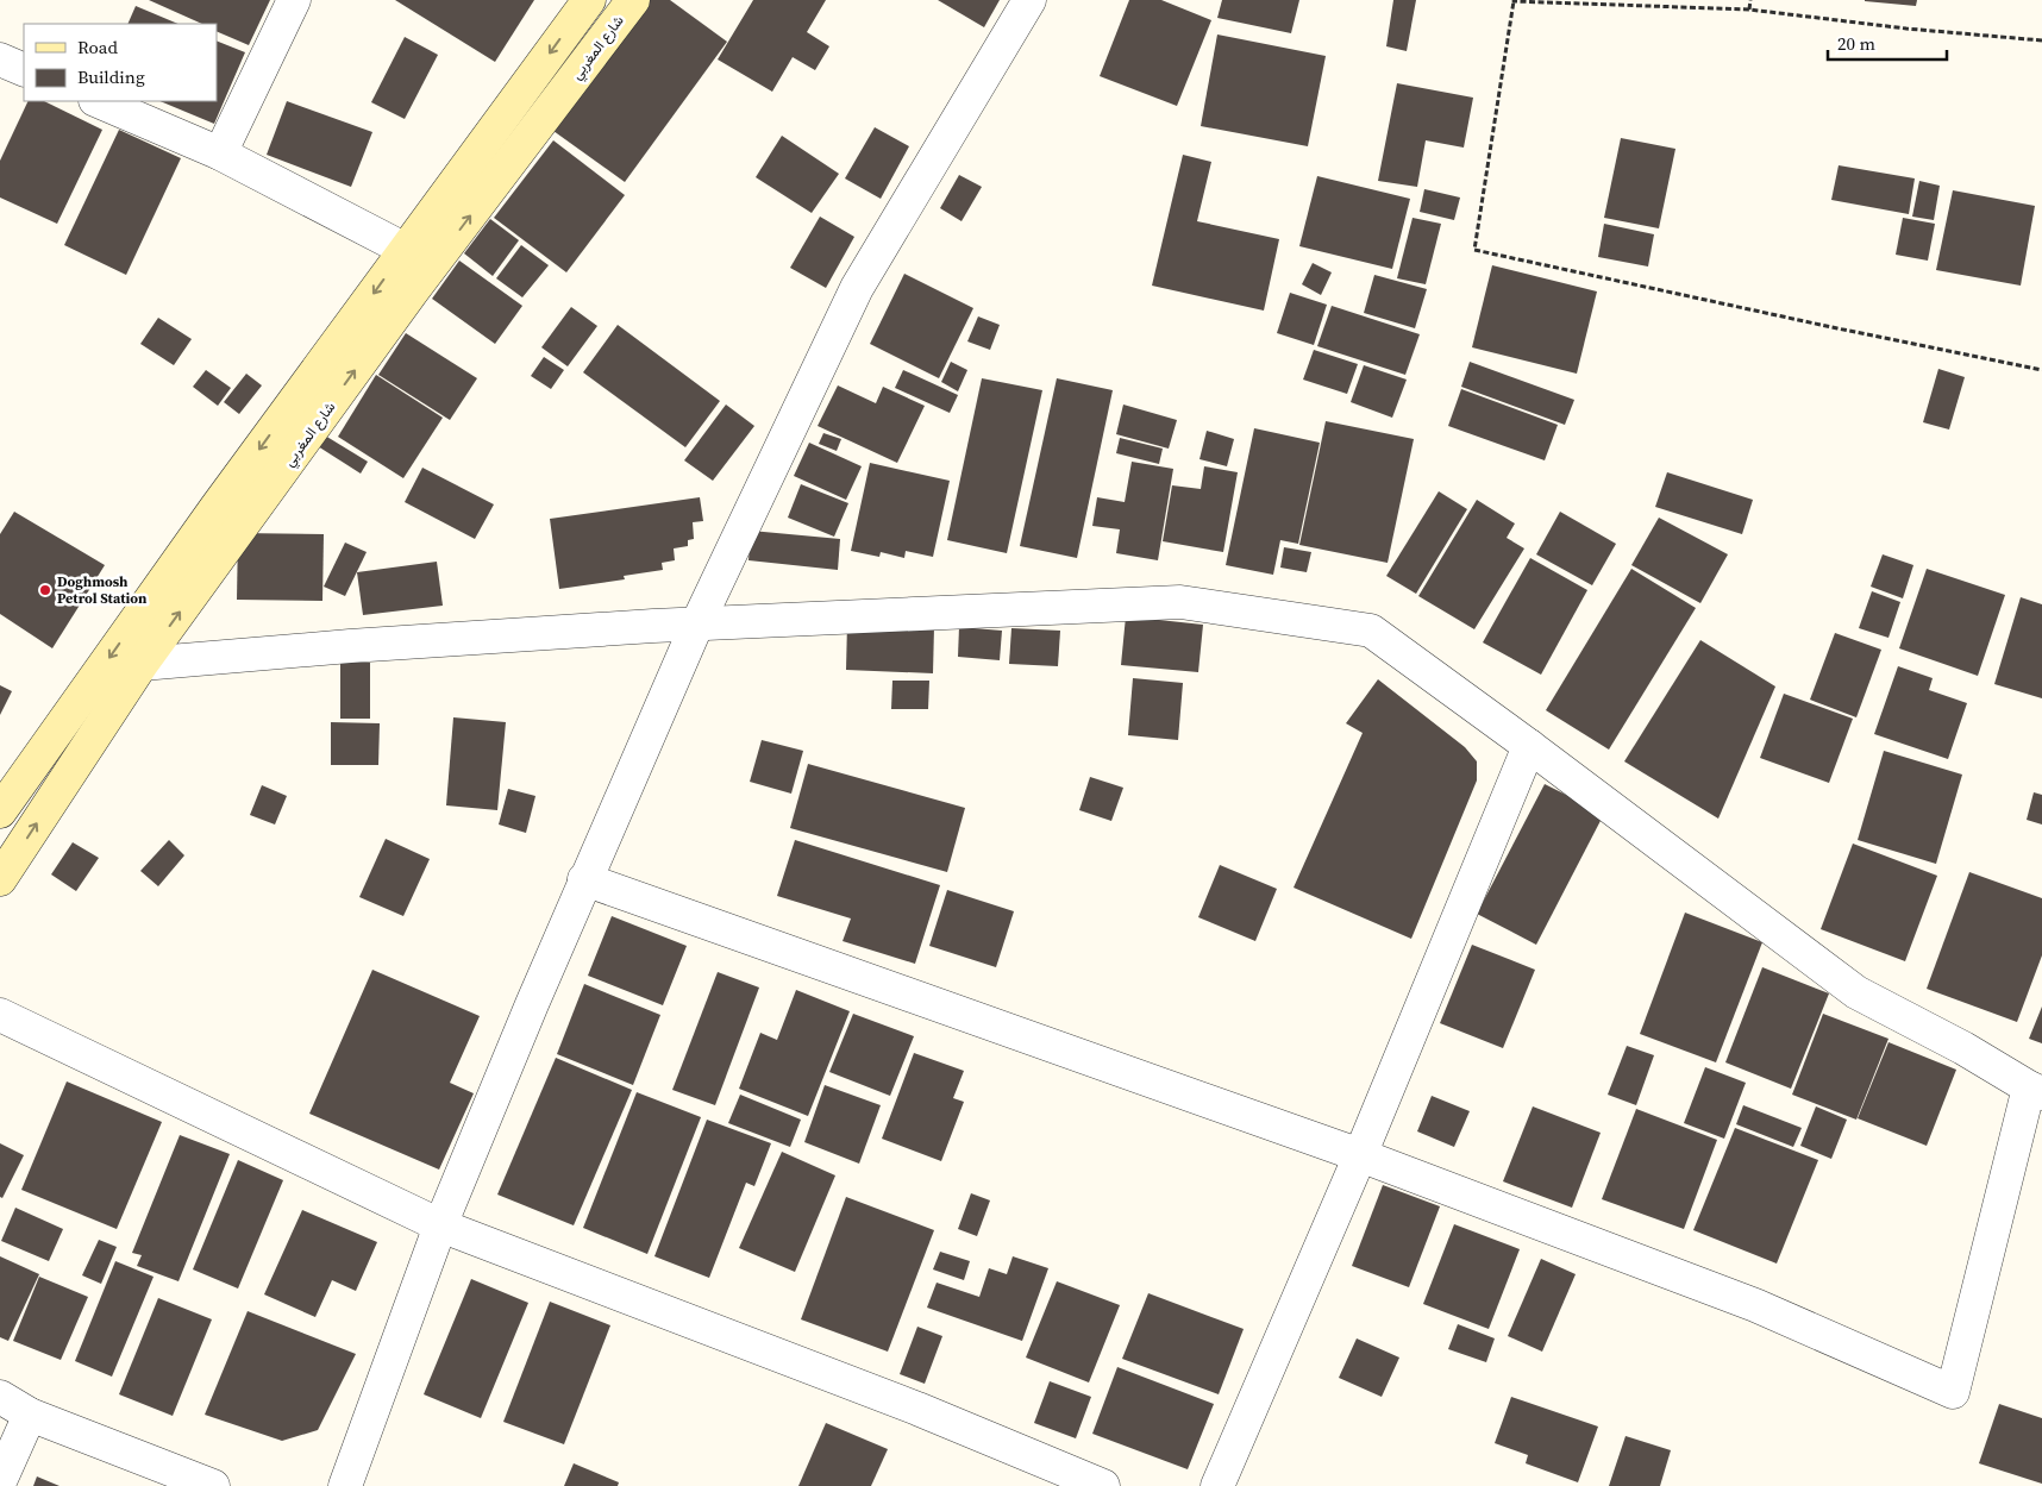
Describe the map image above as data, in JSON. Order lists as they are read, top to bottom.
{
  "streets": {
    "main road": ["شارع المغربي"]
  },
  "places": ["Doghmosh Petrol Station"],
  "legend": ["Road", "Building"],
  "scale_bar": "20 m"
}
